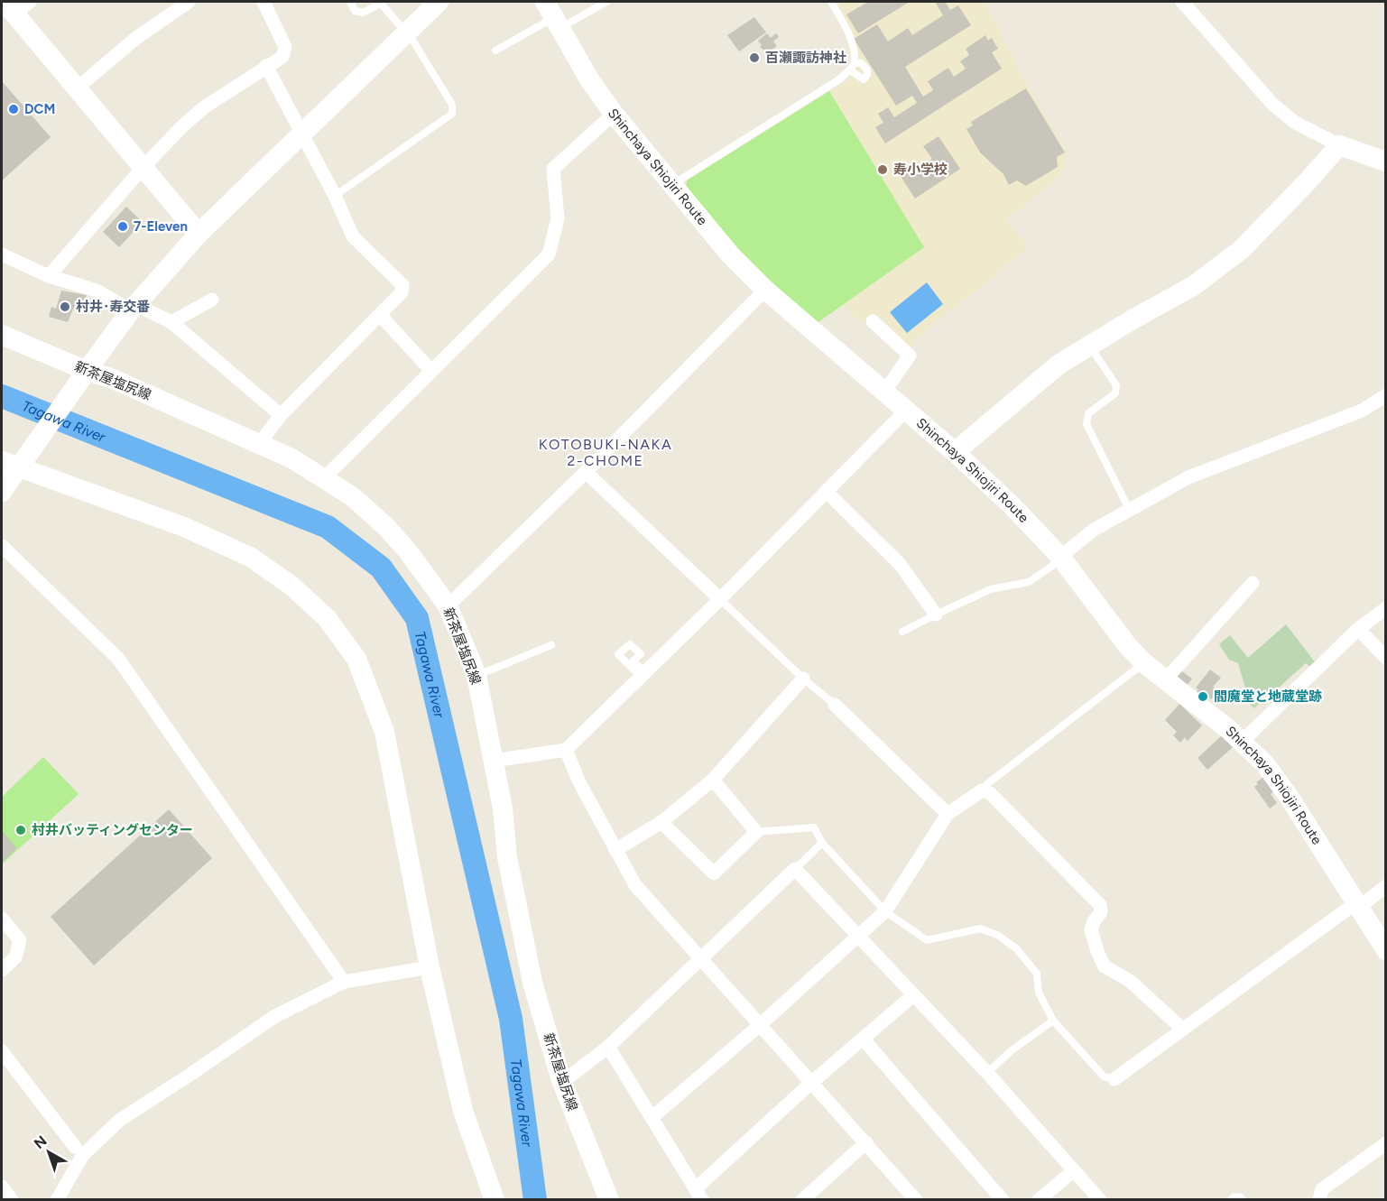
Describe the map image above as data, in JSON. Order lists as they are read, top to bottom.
{
  "streets": {
    "street": ["Shinchaya Shiojiri Route", "新茶屋塩尻線"]
  },
  "districts": ["KOTOBUKI-NAKA 2-CHOME"],
  "water": ["Tagawa River"],
  "places": [
    "百瀬諏訪神社",
    "DCM",
    "寿小学校",
    "7-Eleven",
    "村井･寿交番",
    "閻魔堂と地蔵堂跡",
    "村井バッティングセンター"
  ],
  "north": "top left"
}
